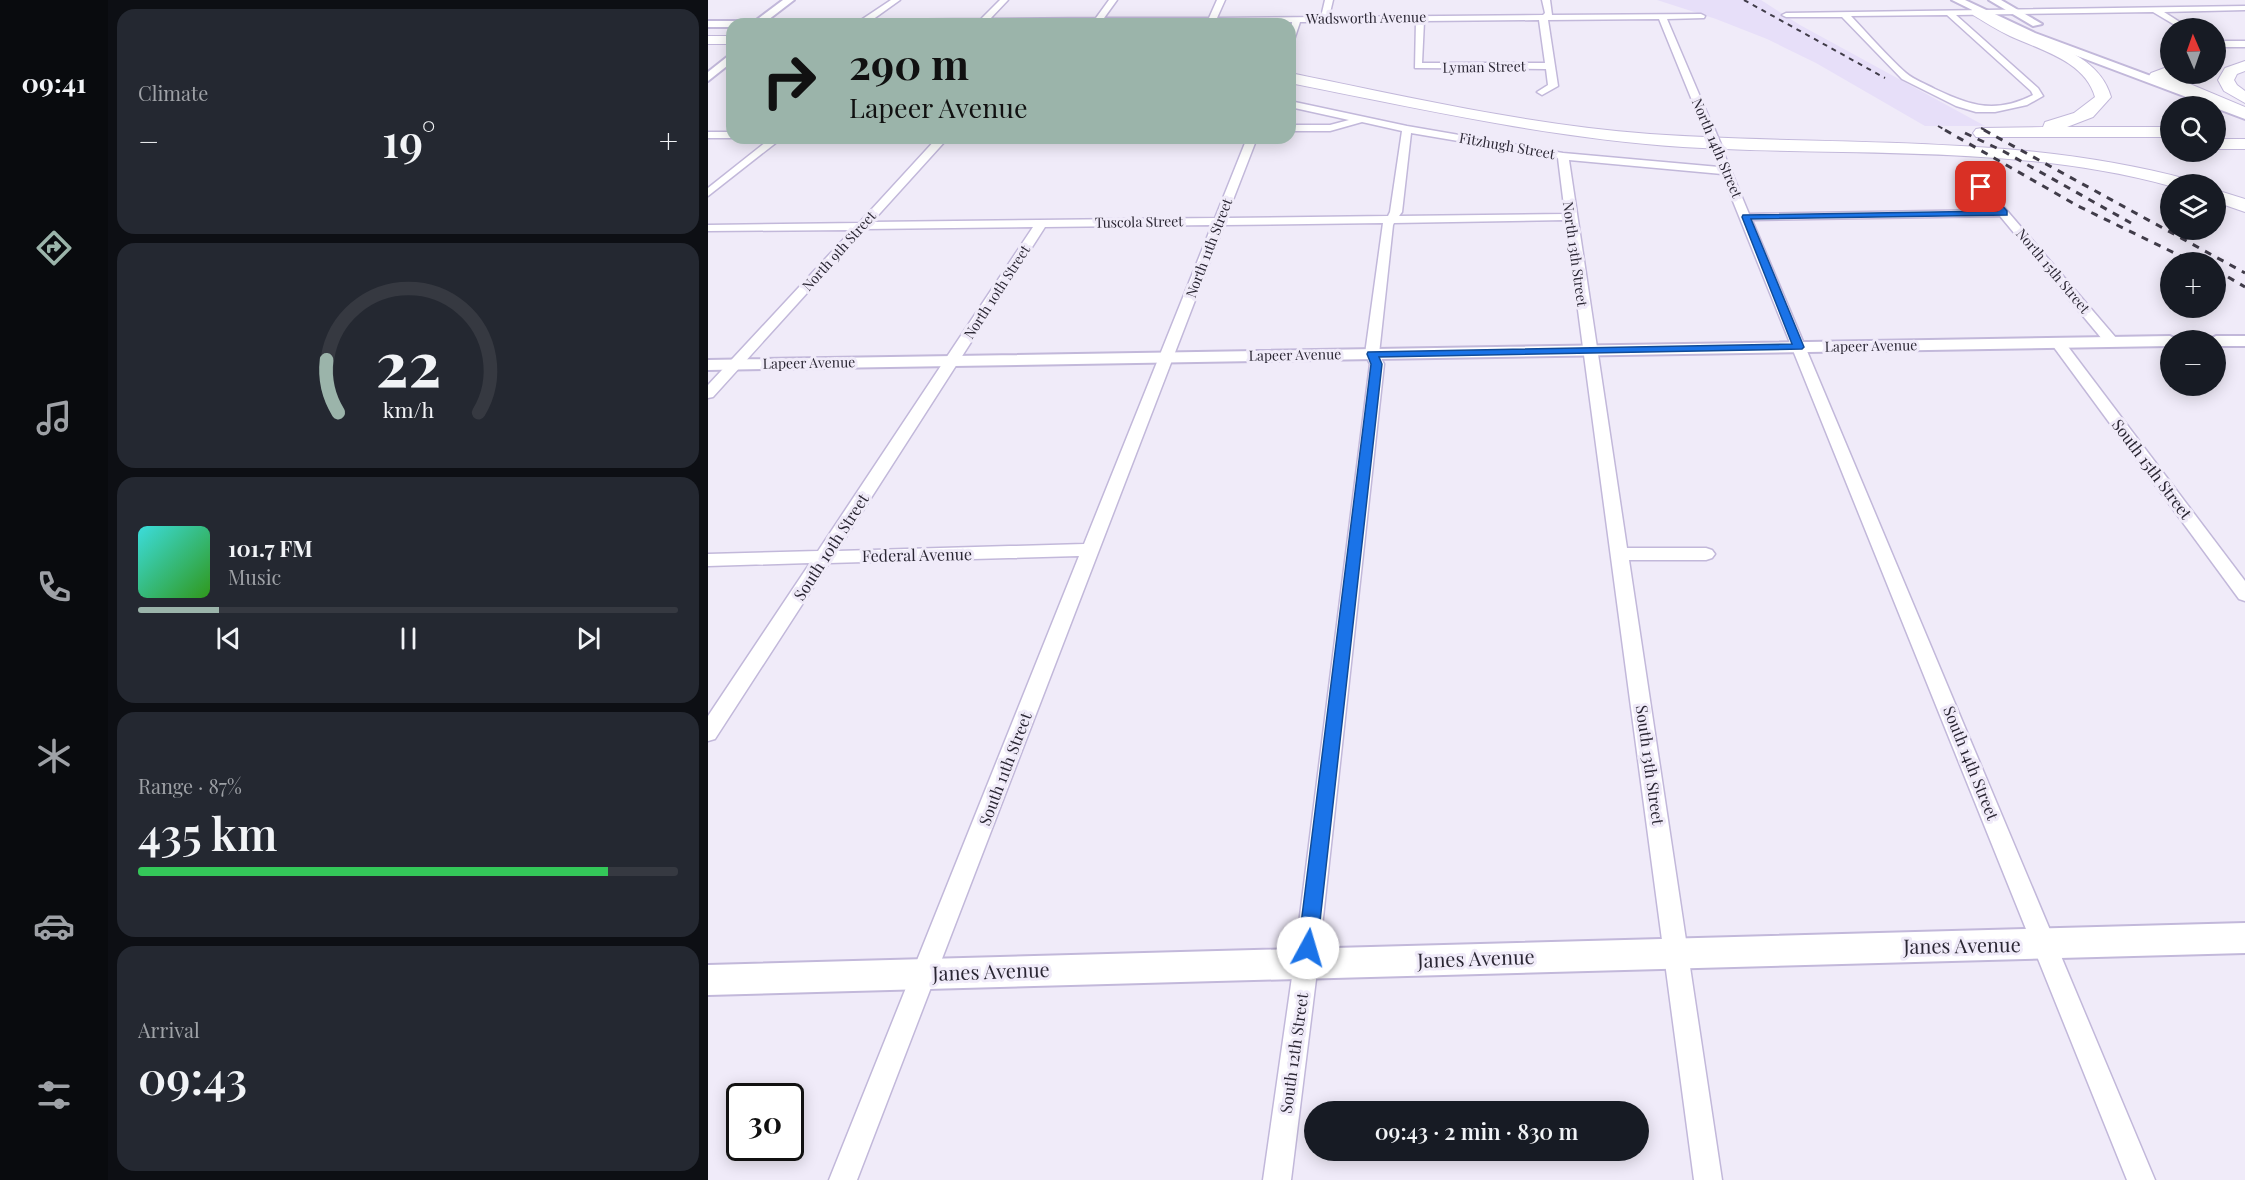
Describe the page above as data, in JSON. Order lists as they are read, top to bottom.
{
  "streets": {
    "street": [
      "Wadsworth Avenue",
      "Lyman Street",
      "Fitzhugh Street",
      "North 14th Street",
      "Tuscola Street",
      "North 11th Street",
      "North 9th Street",
      "North 13th Street",
      "North 15th Street",
      "North 10th Street",
      "Lapeer Avenue",
      "South 15th Street",
      "South 10th Street",
      "Federal Avenue",
      "South 14th Street",
      "South 13th Street",
      "South 11th Street",
      "Janes Avenue",
      "South 12th Street"
    ]
  },
  "crossings": [
    ["Wadsworth Avenue", "Lyman Street"],
    ["Wadsworth Avenue", "North 14th Street"],
    ["Fitzhugh Street", "North 14th Street"],
    ["Fitzhugh Street", "North 13th Street"],
    ["Fitzhugh Street", "South 12th Street"],
    ["North 14th Street", "Lapeer Avenue"],
    ["North 14th Street", "South 14th Street"],
    ["Tuscola Street", "North 11th Street"],
    ["Tuscola Street", "North 9th Street"],
    ["Tuscola Street", "North 13th Street"],
    ["Tuscola Street", "North 10th Street"],
    ["Tuscola Street", "South 12th Street"],
    ["North 11th Street", "Lapeer Avenue"],
    ["North 11th Street", "South 11th Street"],
    ["North 9th Street", "Lapeer Avenue"],
    ["North 13th Street", "Lapeer Avenue"],
    ["North 13th Street", "South 13th Street"],
    ["North 15th Street", "Lapeer Avenue"],
    ["North 10th Street", "Lapeer Avenue"],
    ["North 10th Street", "South 10th Street"],
    ["Lapeer Avenue", "South 15th Street"],
    ["Lapeer Avenue", "South 10th Street"],
    ["Lapeer Avenue", "South 14th Street"],
    ["Lapeer Avenue", "South 13th Street"],
    ["Lapeer Avenue", "South 11th Street"],
    ["Lapeer Avenue", "South 12th Street"],
    ["South 10th Street", "Federal Avenue"],
    ["Federal Avenue", "South 11th Street"],
    ["South 14th Street", "Janes Avenue"],
    ["South 13th Street", "Janes Avenue"],
    ["South 11th Street", "Janes Avenue"],
    ["Janes Avenue", "South 12th Street"]
  ],
  "north": "top",
  "page": {
    "tabs": "09:41",
    "tile": [
      "Climate",
      ["Range · 87%", "435 km"],
      ["Arrival", "09:43"]
    ],
    "map_buttons": ["+", "−"],
    "turn": ["290 m", "Lapeer Avenue"],
    "heat": ["−", "19°", "+"],
    "song": ["101.7 FM", "Music"],
    "limit": "30",
    "trip": "09:43 · 2 min · 830 m",
    "gauge": ["22", "km/h"]
  }
}
